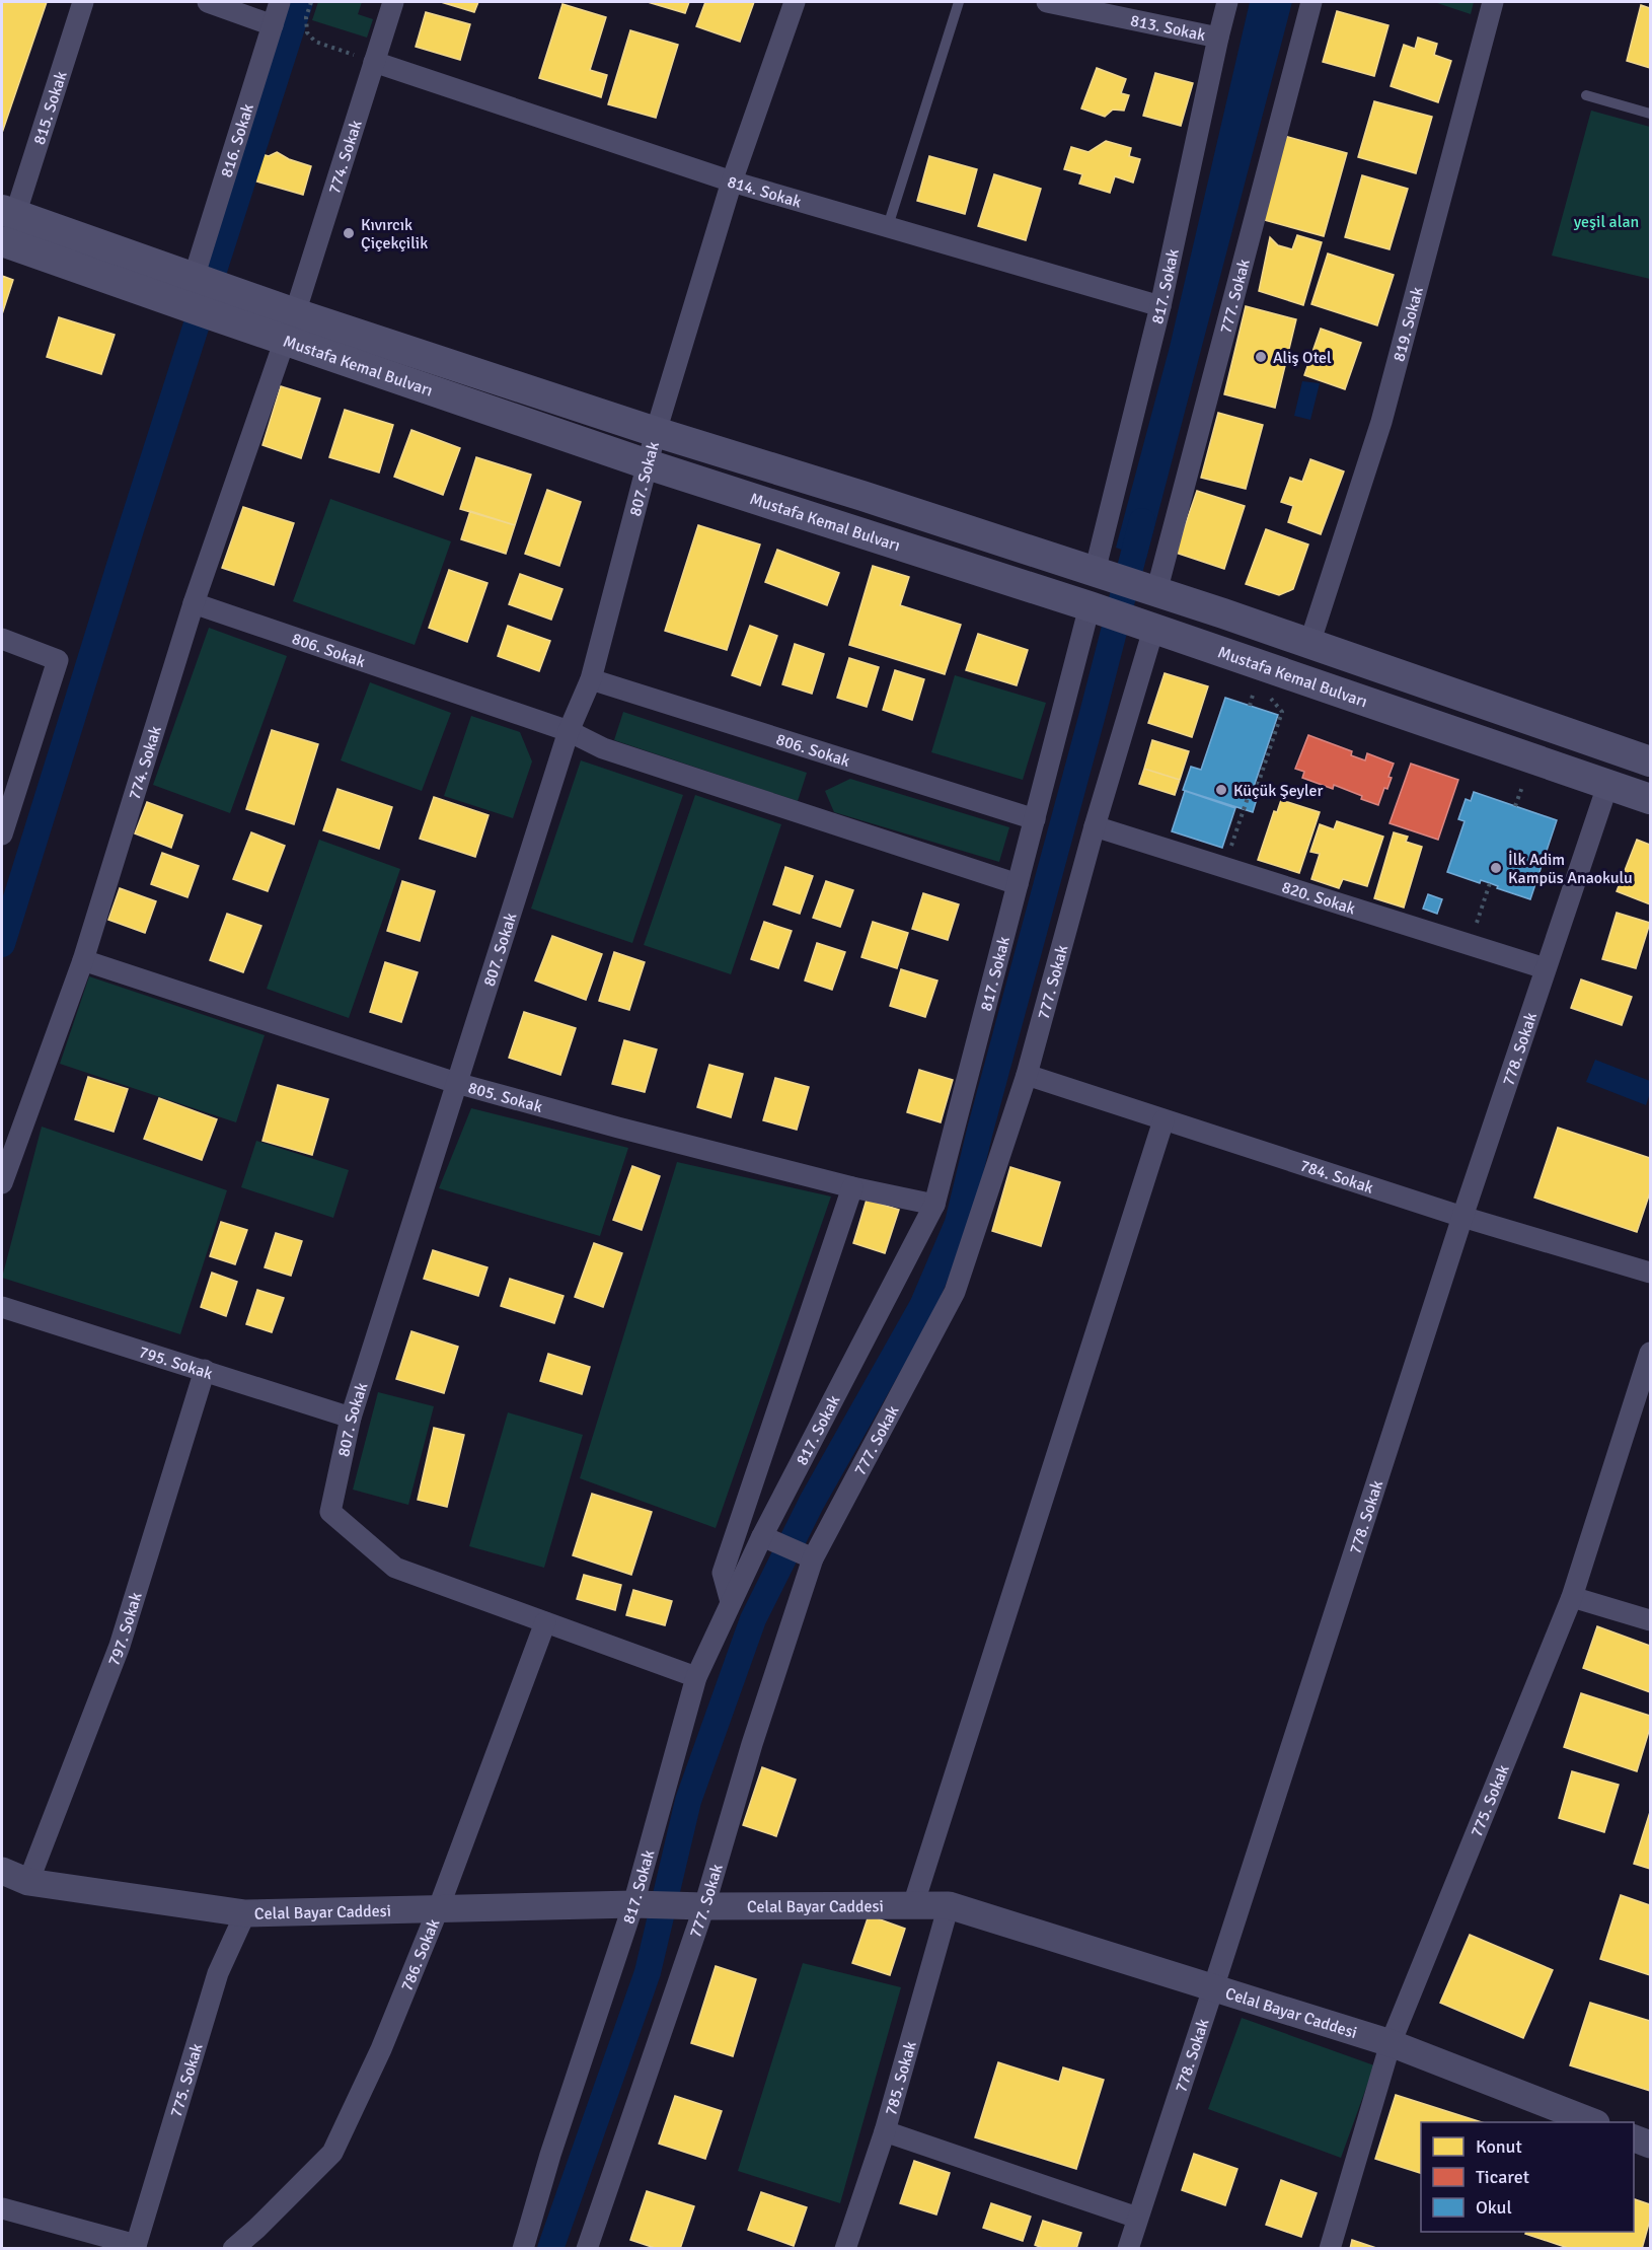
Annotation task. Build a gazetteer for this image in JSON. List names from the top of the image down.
{
  "streets": {
    "main road": ["Mustafa Kemal Bulvarı"],
    "street": [
      "813. Sokak",
      "815. Sokak",
      "816. Sokak",
      "774. Sokak",
      "814. Sokak",
      "817. Sokak",
      "777. Sokak",
      "819. Sokak",
      "807. Sokak",
      "806. Sokak",
      "820. Sokak",
      "778. Sokak",
      "805. Sokak",
      "784. Sokak",
      "795. Sokak",
      "797. Sokak",
      "775. Sokak",
      "Celal Bayar Caddesi",
      "786. Sokak",
      "785. Sokak"
    ]
  },
  "crossings": [
    ["813. Sokak", "817. Sokak"],
    ["815. Sokak", "Mustafa Kemal Bulvarı"],
    ["816. Sokak", "Mustafa Kemal Bulvarı"],
    ["774. Sokak", "814. Sokak"],
    ["774. Sokak", "Mustafa Kemal Bulvarı"],
    ["774. Sokak", "806. Sokak"],
    ["774. Sokak", "805. Sokak"],
    ["814. Sokak", "817. Sokak"],
    ["814. Sokak", "807. Sokak"],
    ["817. Sokak", "Mustafa Kemal Bulvarı"],
    ["817. Sokak", "807. Sokak"],
    ["817. Sokak", "806. Sokak"],
    ["817. Sokak", "805. Sokak"],
    ["817. Sokak", "Celal Bayar Caddesi"],
    ["777. Sokak", "Mustafa Kemal Bulvarı"],
    ["777. Sokak", "820. Sokak"],
    ["777. Sokak", "784. Sokak"],
    ["777. Sokak", "Celal Bayar Caddesi"],
    ["819. Sokak", "Mustafa Kemal Bulvarı"],
    ["Mustafa Kemal Bulvarı", "807. Sokak"],
    ["Mustafa Kemal Bulvarı", "778. Sokak"],
    ["807. Sokak", "806. Sokak"],
    ["807. Sokak", "805. Sokak"],
    ["807. Sokak", "795. Sokak"],
    ["807. Sokak", "786. Sokak"],
    ["820. Sokak", "778. Sokak"],
    ["778. Sokak", "784. Sokak"],
    ["778. Sokak", "Celal Bayar Caddesi"],
    ["795. Sokak", "797. Sokak"],
    ["797. Sokak", "Celal Bayar Caddesi"],
    ["775. Sokak", "Celal Bayar Caddesi"],
    ["Celal Bayar Caddesi", "786. Sokak"],
    ["Celal Bayar Caddesi", "785. Sokak"]
  ],
  "parks": ["yeşil alan"],
  "places": [
    "Kıvırcık Çiçekçilik",
    "Aliş Otel",
    "Küçük Şeyler",
    "İlk Adim Kampüs Anaokulu"
  ],
  "legend": ["Konut", "Ticaret", "Okul"]
}
